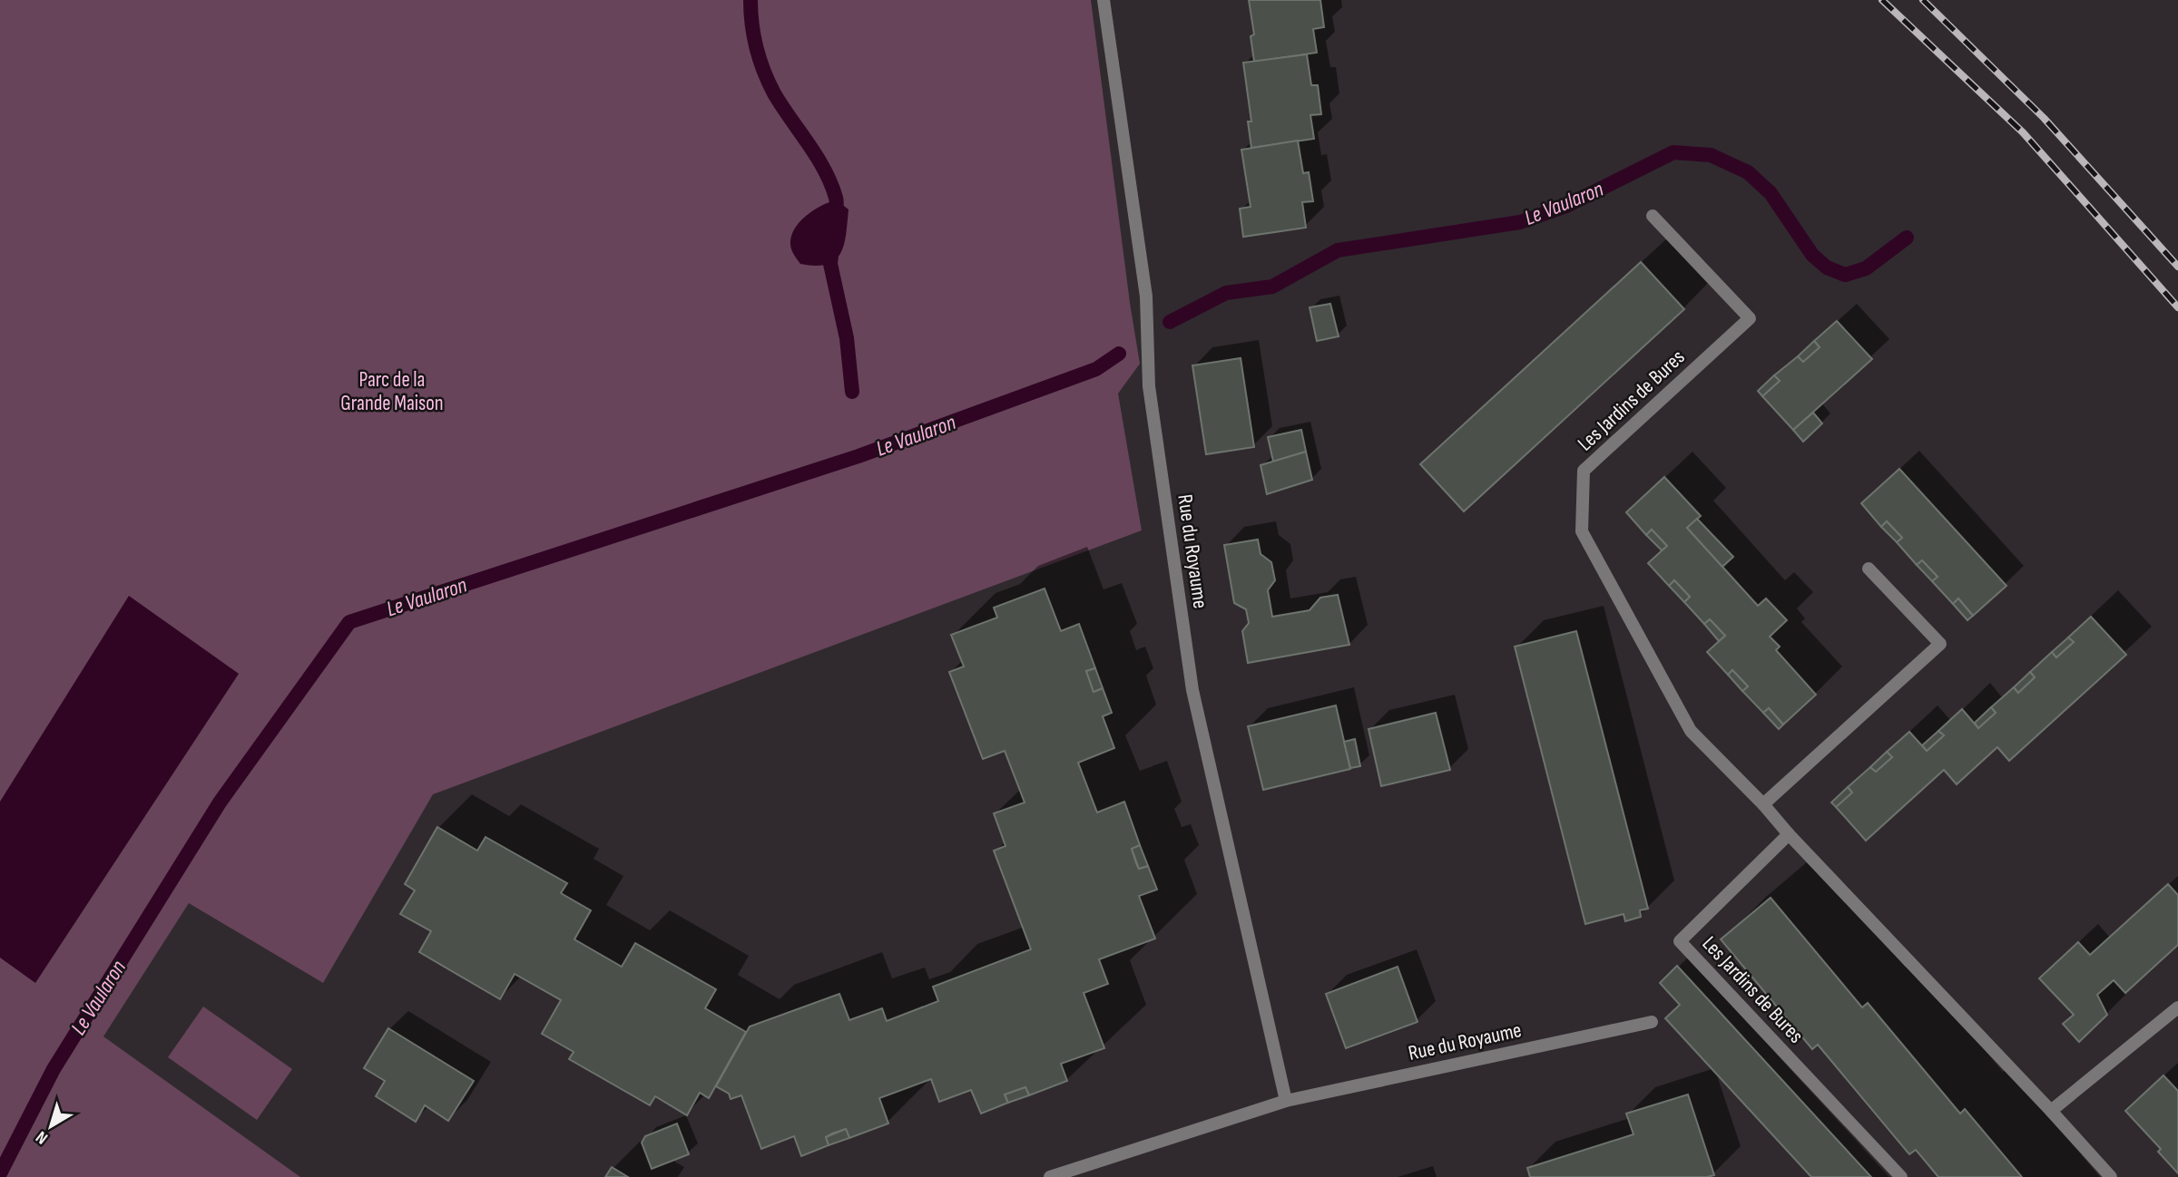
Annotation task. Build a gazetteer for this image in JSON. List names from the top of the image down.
{
  "streets": {
    "street": ["Les Jardins de Bures", "Rue du Royaume"]
  },
  "water": ["Le Vaularon"],
  "parks": ["Parc de la Grande Maison"],
  "north": "bottom left"
}
